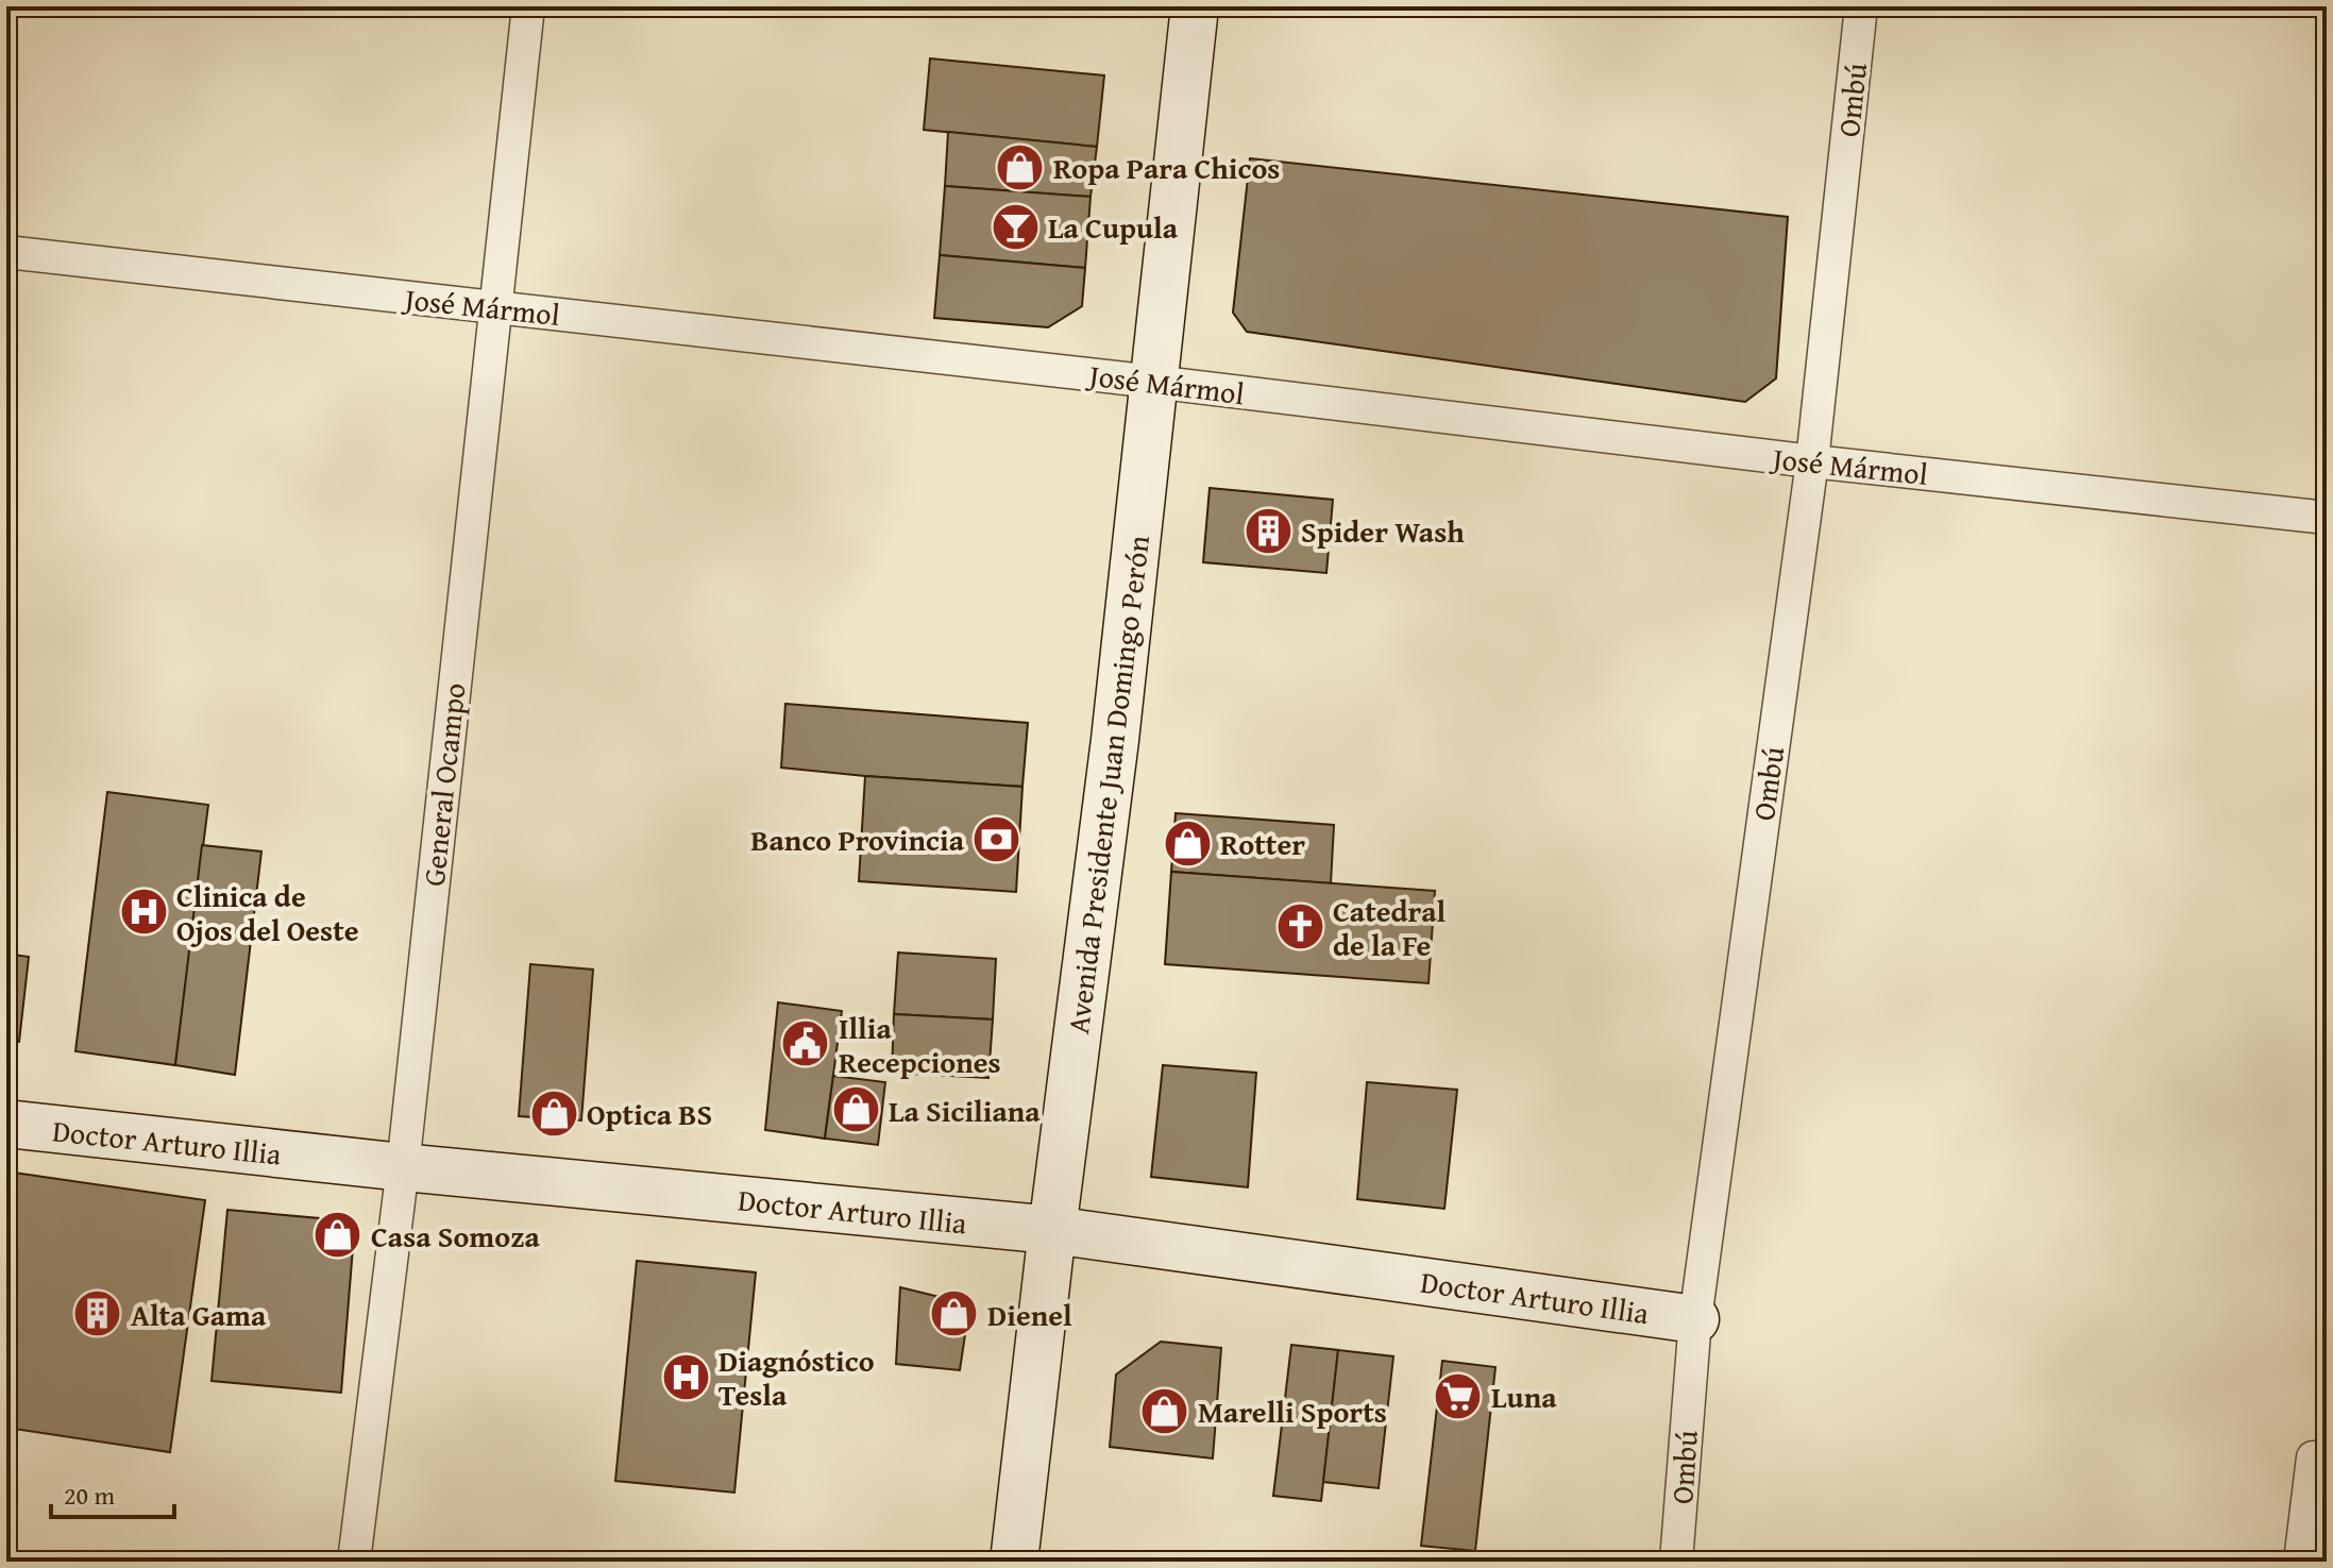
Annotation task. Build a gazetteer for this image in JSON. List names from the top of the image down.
{
  "streets": {
    "main road": ["Avenida Presidente Juan Domingo Perón", "Doctor Arturo Illia"],
    "street": ["Ombú", "José Mármol", "General Ocampo"]
  },
  "crossings": [
    ["Ombú", "José Mármol"],
    ["Ombú", "Doctor Arturo Illia"],
    ["José Mármol", "General Ocampo"],
    ["José Mármol", "Avenida Presidente Juan Domingo Perón"],
    ["General Ocampo", "Doctor Arturo Illia"],
    ["Avenida Presidente Juan Domingo Perón", "Doctor Arturo Illia"]
  ],
  "places": {
    "shop": [
      "Ropa Para Chicos",
      "Rotter",
      "La Siciliana",
      "Optica BS",
      "Casa Somoza",
      "Dienel",
      "Marelli Sports"
    ],
    "bar": ["La Cupula"],
    "building": ["Spider Wash", "Alta Gama"],
    "bank": ["Banco Provincia"],
    "hospital": ["Clinica de Ojos del Oeste", "Diagnóstico Tesla"],
    "church": ["Catedral de la Fe"],
    "public building": ["Illia Recepciones"],
    "supermarket": ["Luna"]
  },
  "scale_bar": "20 m"
}
